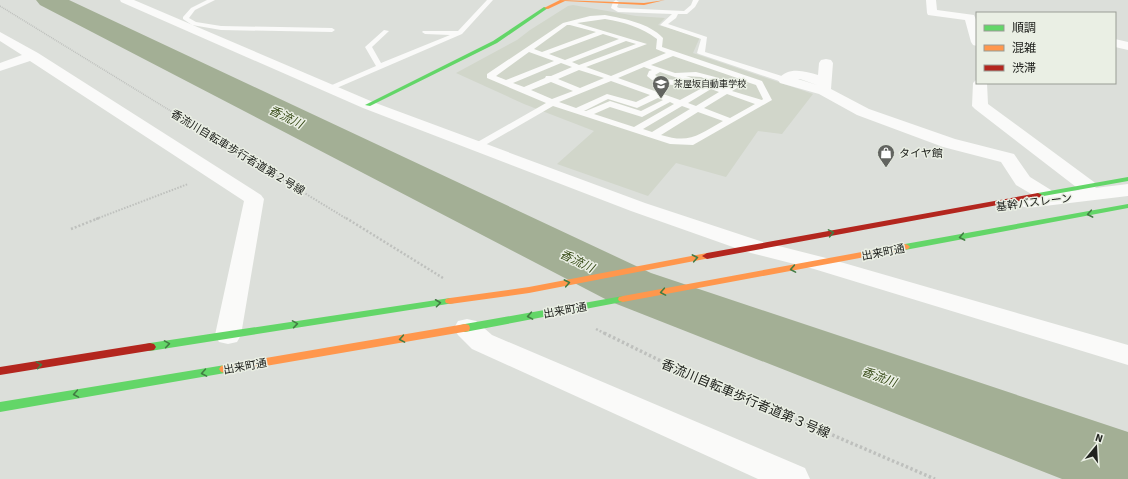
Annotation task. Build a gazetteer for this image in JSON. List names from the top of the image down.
{
  "streets": {
    "main road": ["出来町通"],
    "street": ["基幹バスレーン"],
    "path": ["香流川自転車歩行者道第２号線", "香流川自転車歩行者道第３号線"]
  },
  "crossings": [
    ["出来町通", "香流川自転車歩行者道第３号線"]
  ],
  "water": ["香流川"],
  "places": {
    "school or university": ["茶屋坂自動車学校"],
    "shop": ["タイヤ館"]
  },
  "legend": ["順調", "混雑", "渋滞"],
  "north": "top"
}
